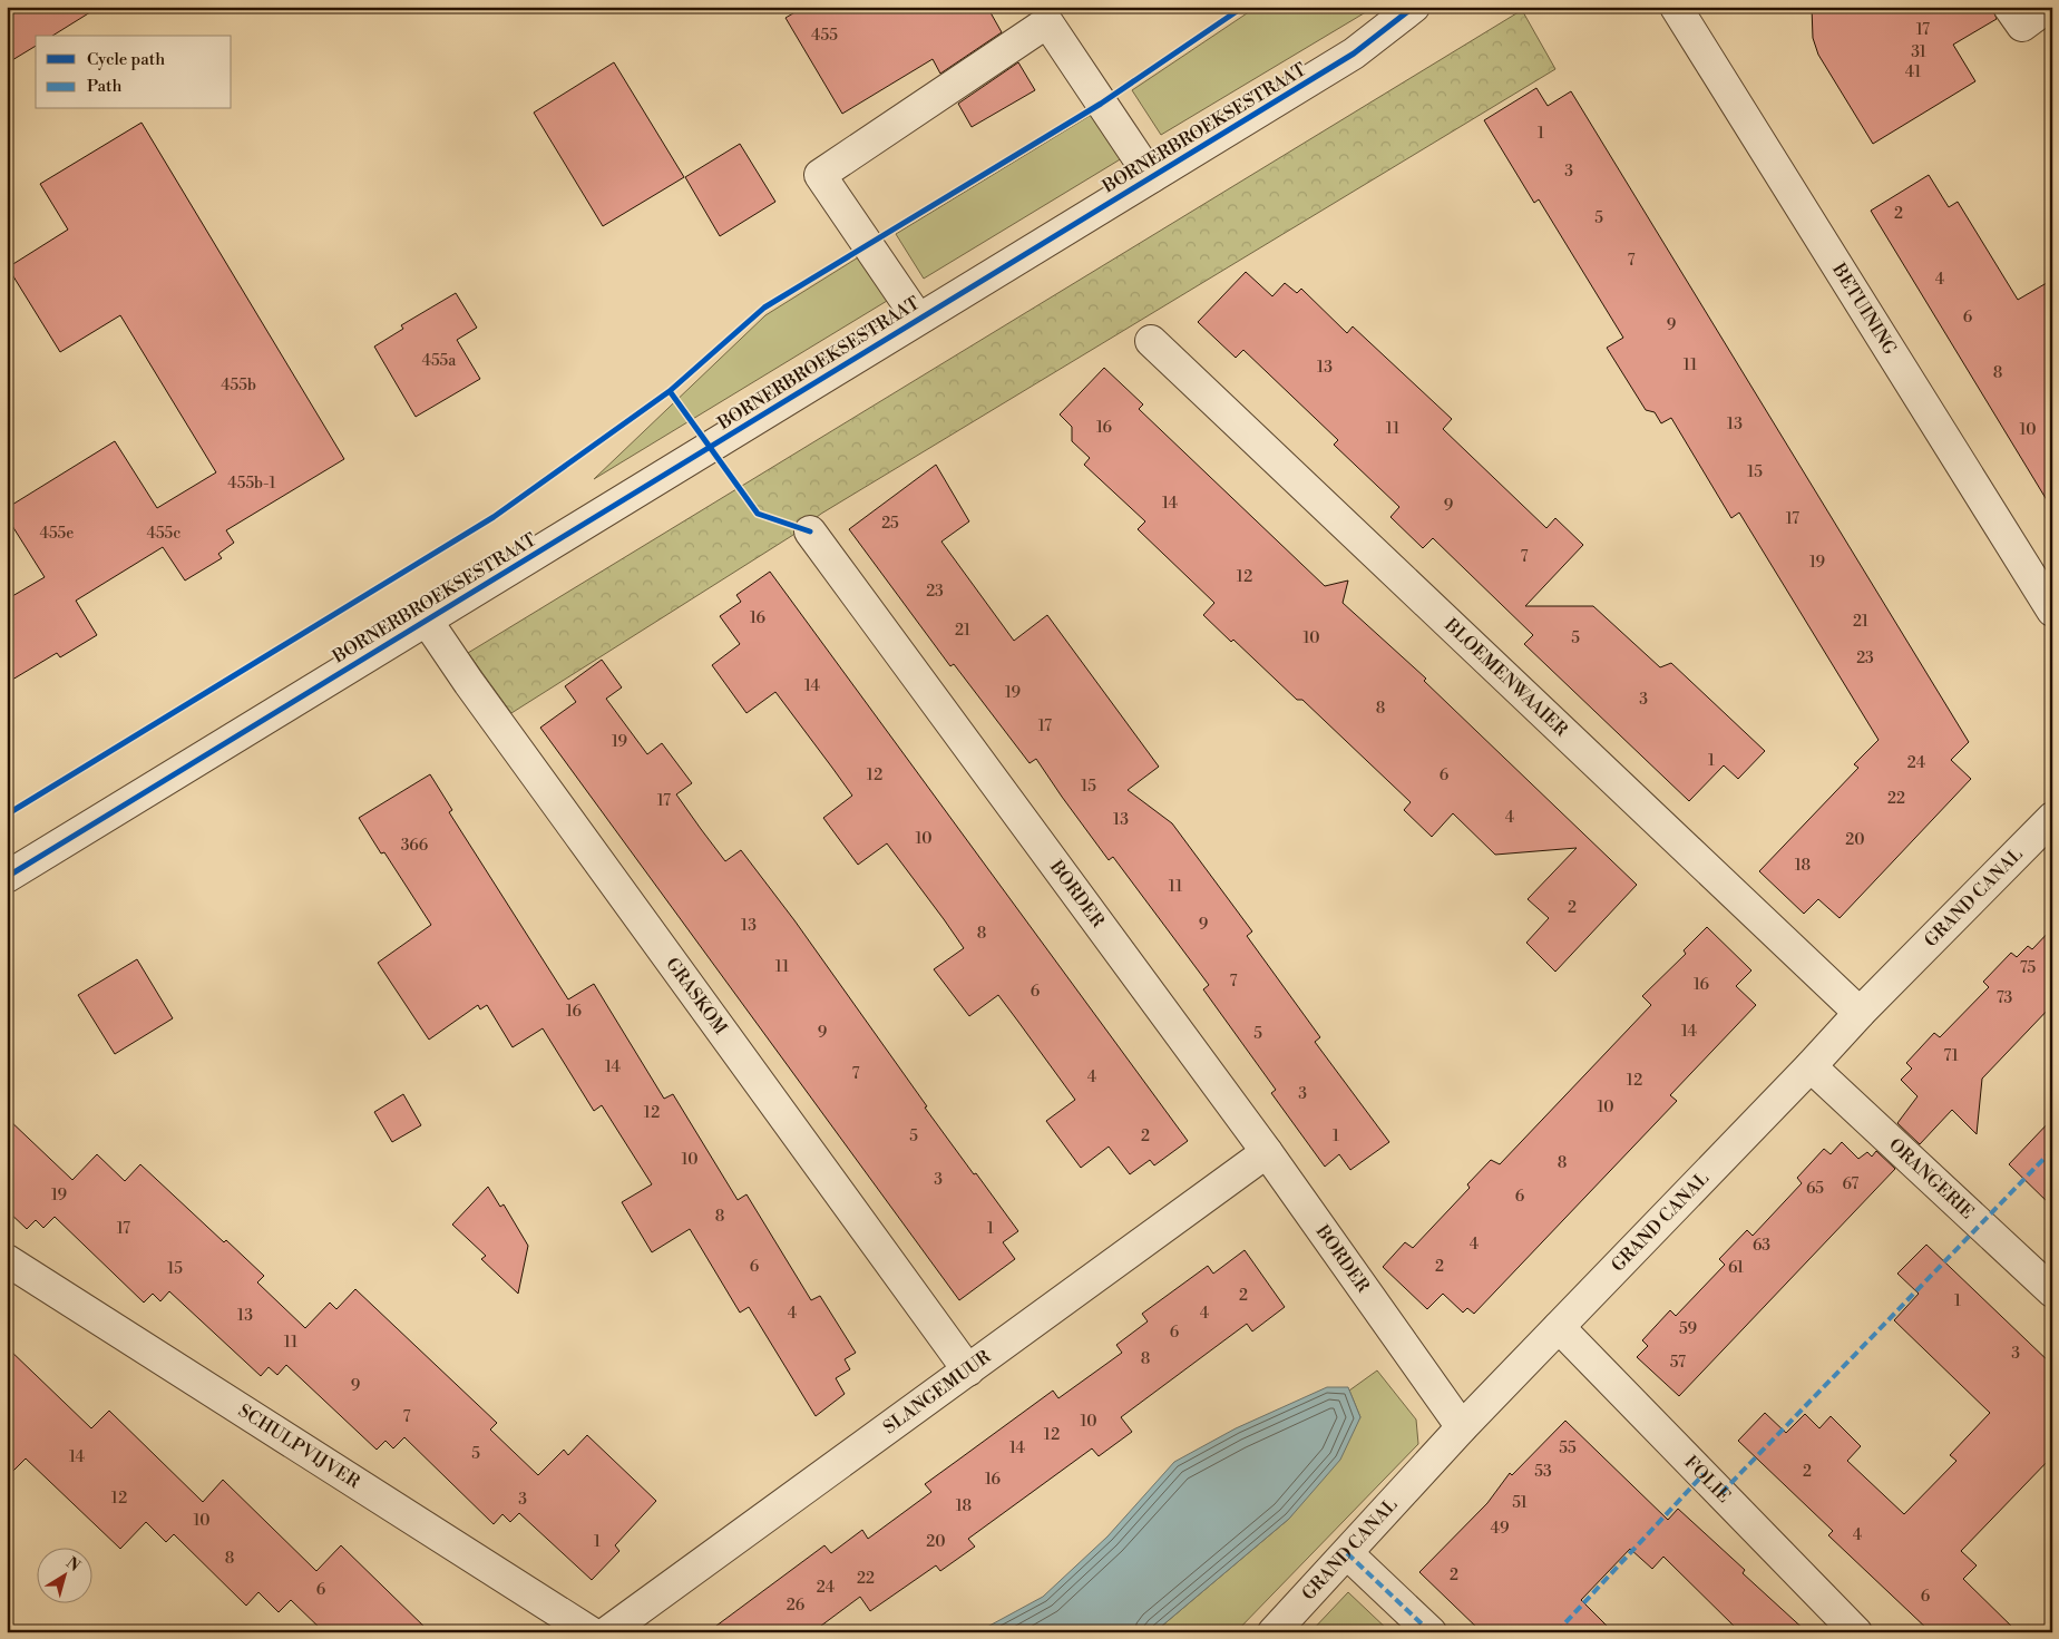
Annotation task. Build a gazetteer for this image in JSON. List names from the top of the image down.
{
  "streets": {
    "street": [
      "BORNERBROEKSESTRAAT",
      "BETUINING",
      "BLOEMENWAAIER",
      "BORDER",
      "GRAND CANAL",
      "GRASKOM",
      "ORANGERIE",
      "SLANGEMUUR",
      "SCHULPVIJVER",
      "FOLIE"
    ]
  },
  "crossings": [
    ["BORNERBROEKSESTRAAT", "GRASKOM"],
    ["BLOEMENWAAIER", "GRAND CANAL"],
    ["BORDER", "GRAND CANAL"],
    ["BORDER", "SLANGEMUUR"],
    ["GRAND CANAL", "ORANGERIE"],
    ["GRAND CANAL", "FOLIE"],
    ["GRASKOM", "SLANGEMUUR"]
  ],
  "house_numbers": [
    "17",
    "455",
    "31",
    "41",
    "1",
    "3",
    "2",
    "5",
    "7",
    "4",
    "6",
    "9",
    "455a",
    "11",
    "13",
    "8",
    "455b",
    "13",
    "16",
    "11",
    "10",
    "15",
    "455b-1",
    "14",
    "9",
    "17",
    "25",
    "455e",
    "455c",
    "7",
    "19",
    "12",
    "23",
    "16",
    "21",
    "21",
    "10",
    "5",
    "23",
    "14",
    "19",
    "3",
    "8",
    "17",
    "19",
    "1",
    "24",
    "12",
    "6",
    "15",
    "22",
    "17",
    "4",
    "13",
    "10",
    "20",
    "366",
    "18",
    "11",
    "2",
    "9",
    "13",
    "8",
    "11",
    "75",
    "7",
    "16",
    "6",
    "73",
    "16",
    "14",
    "9",
    "5",
    "71",
    "14",
    "7",
    "4",
    "12",
    "3",
    "10",
    "12",
    "5",
    "2",
    "1",
    "10",
    "8",
    "3",
    "67",
    "65",
    "19",
    "6",
    "8",
    "17",
    "1",
    "4",
    "63",
    "6",
    "2",
    "61",
    "15",
    "2",
    "1",
    "4",
    "4",
    "13",
    "59",
    "6",
    "11",
    "3",
    "8",
    "57",
    "9",
    "7",
    "10",
    "12",
    "14",
    "55",
    "5",
    "14",
    "53",
    "2",
    "16",
    "12",
    "3",
    "51",
    "18",
    "10",
    "49",
    "4",
    "1",
    "20",
    "8",
    "2",
    "22",
    "24",
    "6",
    "6",
    "26"
  ],
  "legend": ["Cycle path", "Path"],
  "north": "top right"
}
